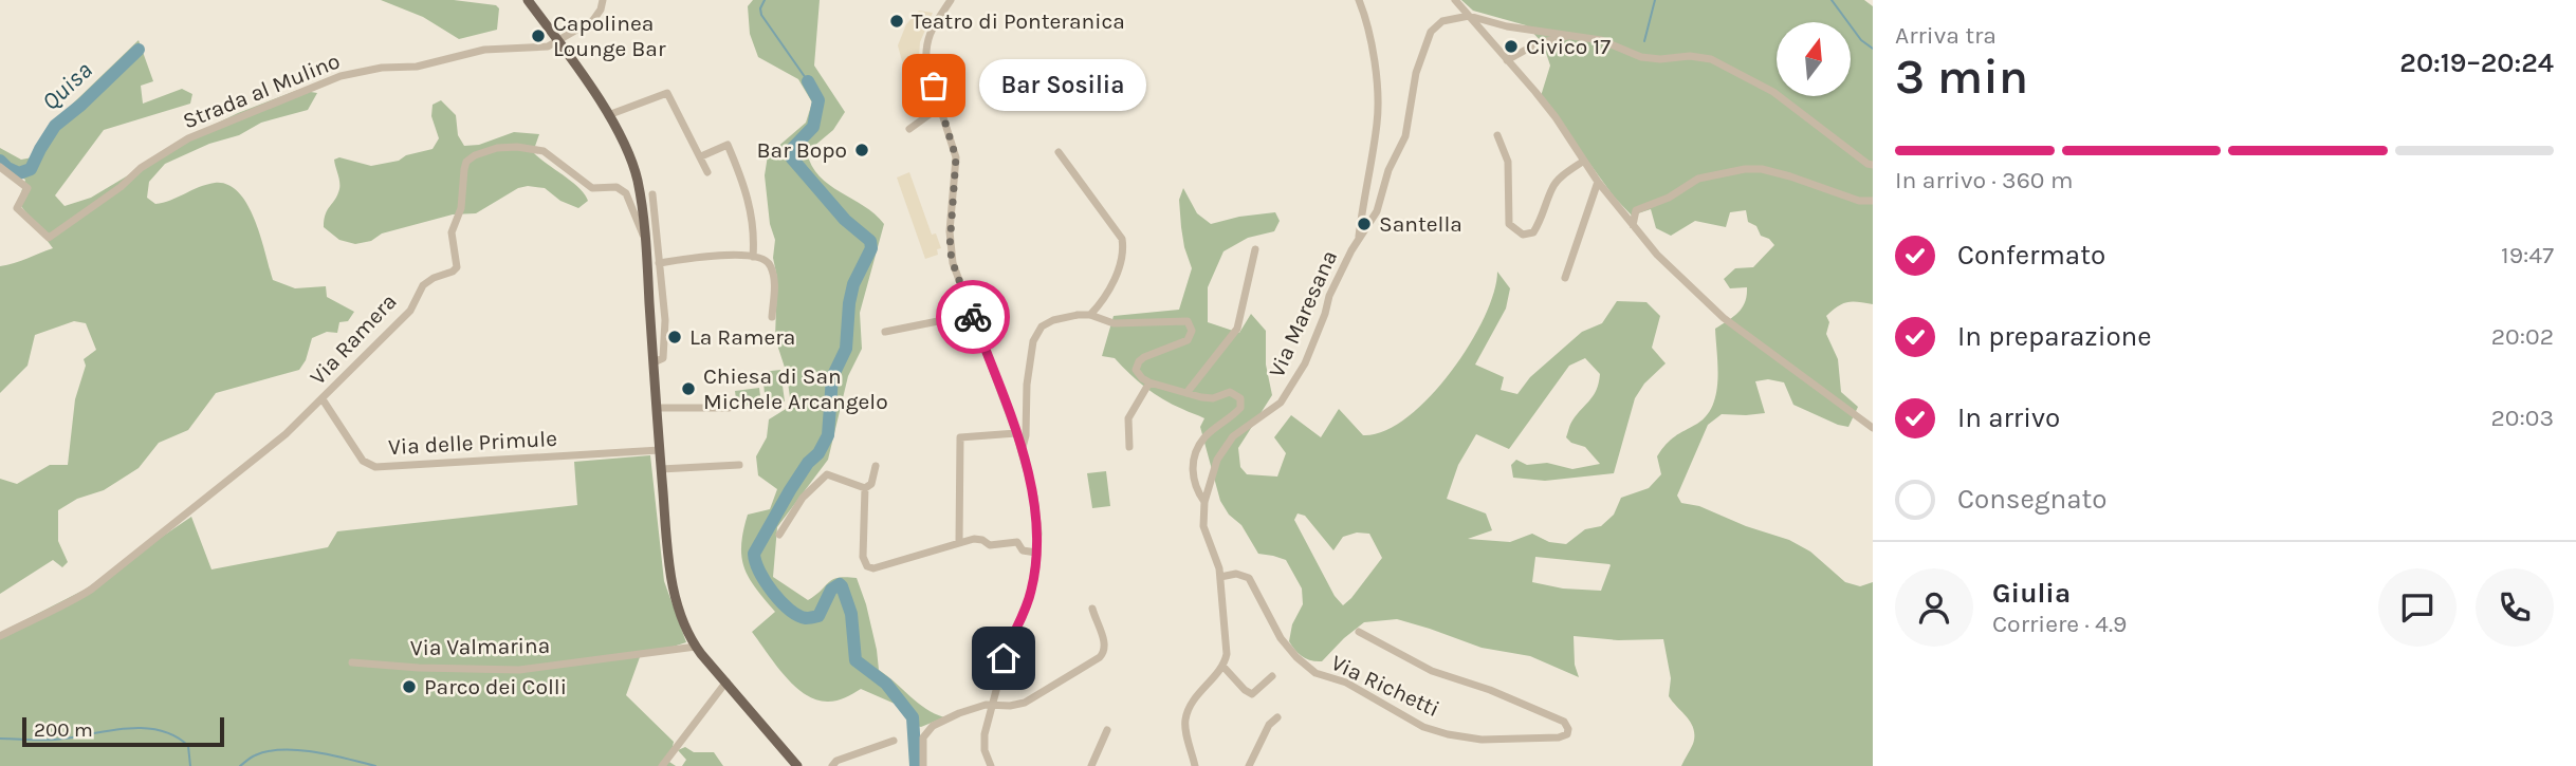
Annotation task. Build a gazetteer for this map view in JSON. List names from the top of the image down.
{
  "streets": {
    "main road": ["Via Ramera"],
    "street": [
      "Strada al Mulino",
      "Via Maresana",
      "Via delle Primule",
      "Via Valmarina",
      "Via Richetti"
    ]
  },
  "crossings": [
    ["Strada al Mulino", "Via Ramera"],
    ["Via Maresana", "Via Richetti"],
    ["Via Ramera", "Via delle Primule"],
    ["Via Ramera", "Via Valmarina"]
  ],
  "water": ["Quisa"],
  "places": [
    "Teatro di Ponteranica",
    "Capolinea Lounge Bar",
    "Civico 17",
    "Bar Sosilia",
    "Bar Bopo",
    "Santella",
    "La Ramera",
    "Chiesa di San Michele Arcangelo",
    "Parco dei Colli"
  ],
  "scale_bar": "200 m",
  "north": "top",
  "page": {
    "heading": ["3 min", "Arriva tra", "20:19–20:24"],
    "panel": ["Giulia", "Corriere · 4.9"],
    "bubble": "Bar Sosilia",
    "bar": "In arrivo · 360 m",
    "list": [
      ["Confermato", "19:47"],
      ["In preparazione", "20:02"],
      ["In arrivo", "20:03"],
      "Consegnato"
    ],
    "scale": "200 m"
  }
}
